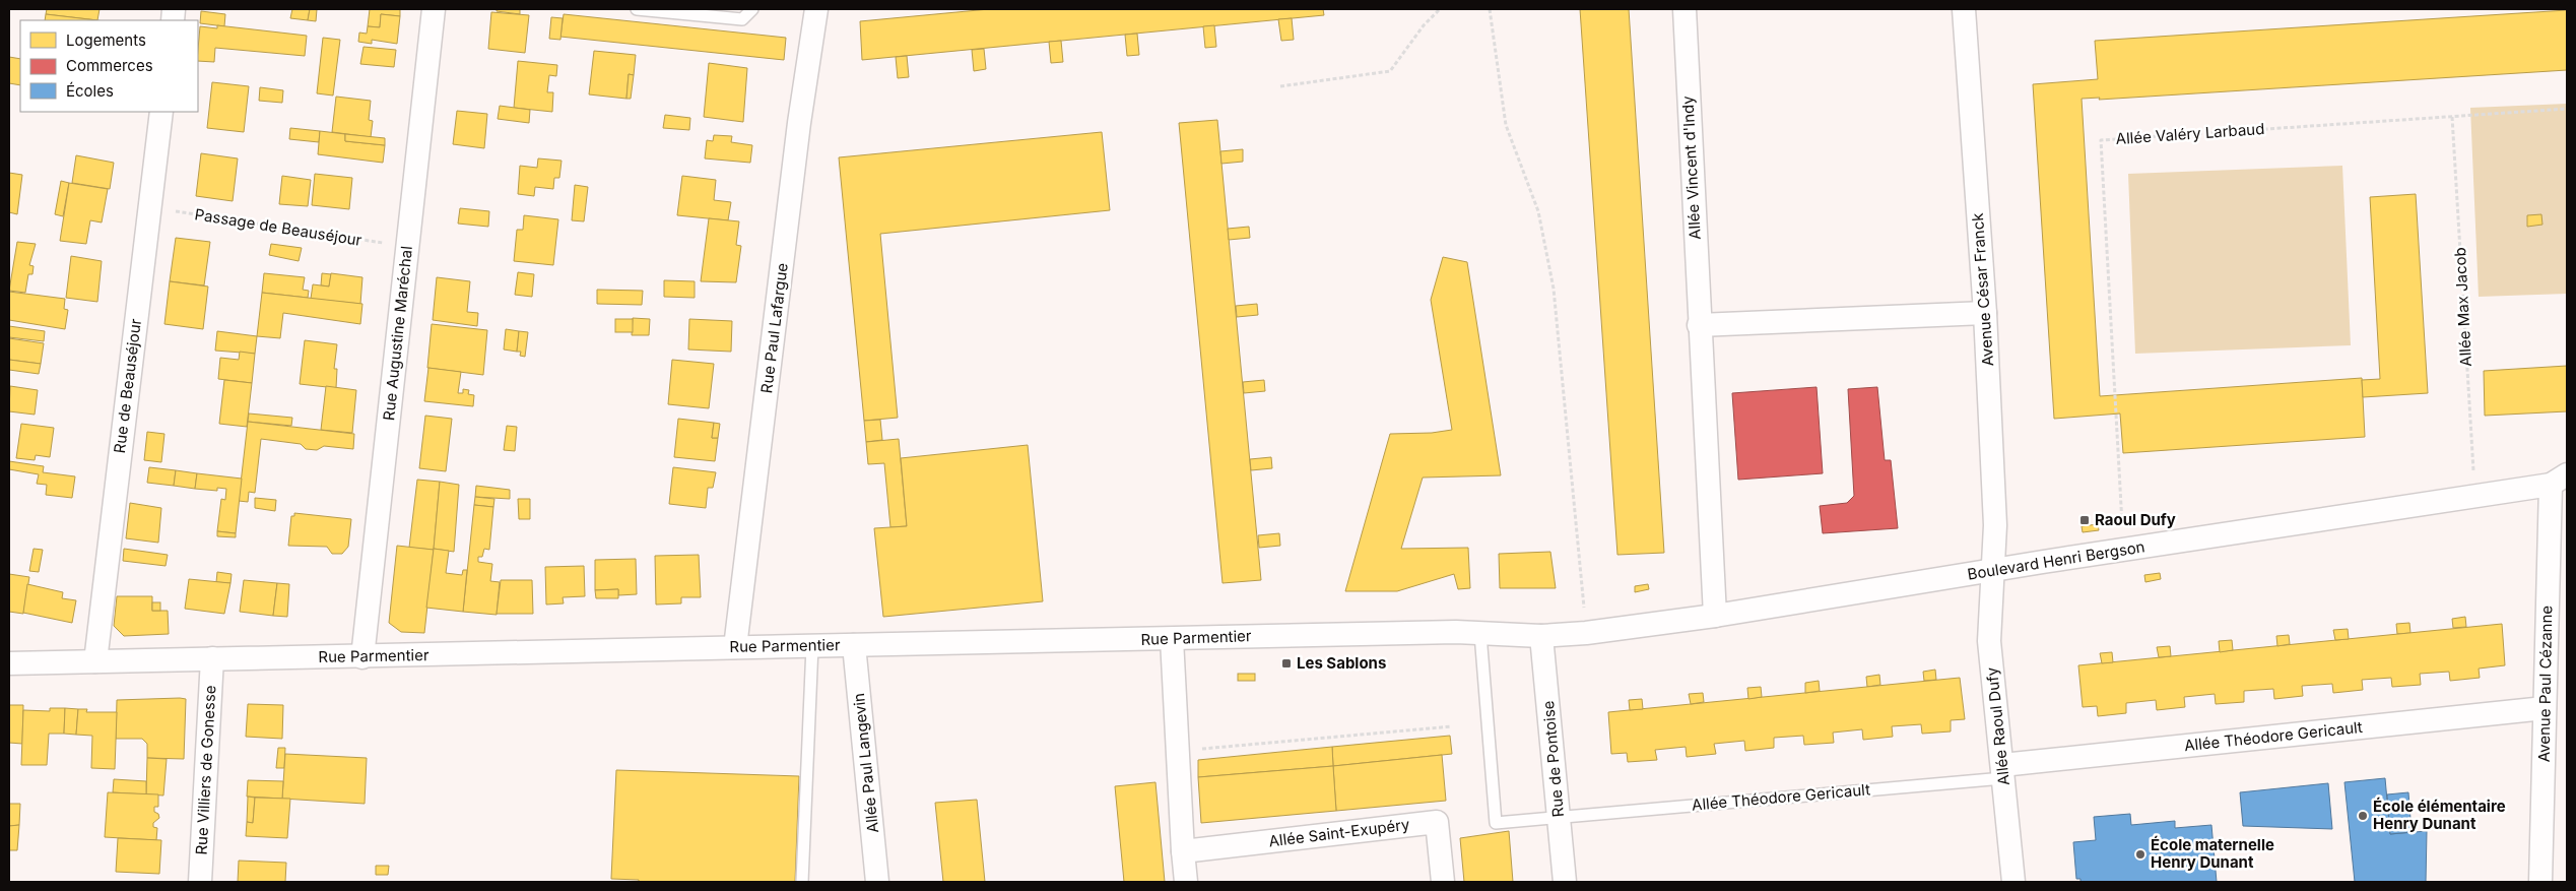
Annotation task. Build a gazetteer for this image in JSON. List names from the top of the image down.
{
  "streets": {
    "street": [
      "Allée Vincent d'Indy",
      "Avenue César Franck",
      "Rue Paul Lafargue",
      "Rue Augustine Maréchal",
      "Rue de Beauséjour",
      "Boulevard Henri Bergson",
      "Rue Parmentier",
      "Avenue Paul Cézanne",
      "Allée Raoul Dufy",
      "Allée Théodore Gericault",
      "Rue de Pontoise",
      "Allée Paul Langevin",
      "Rue Villiers de Gonesse",
      "Allée Saint-Exupéry"
    ],
    "path": ["Allée Valéry Larbaud", "Passage de Beauséjour", "Allée Max Jacob"]
  },
  "crossings": [
    ["Allée Valéry Larbaud", "Allée Max Jacob"],
    ["Allée Valéry Larbaud", "Boulevard Henri Bergson"],
    ["Allée Vincent d'Indy", "Boulevard Henri Bergson"],
    ["Passage de Beauséjour", "Rue Augustine Maréchal"],
    ["Passage de Beauséjour", "Rue de Beauséjour"],
    ["Avenue César Franck", "Boulevard Henri Bergson"],
    ["Avenue César Franck", "Allée Raoul Dufy"],
    ["Allée Max Jacob", "Boulevard Henri Bergson"],
    ["Rue Paul Lafargue", "Rue Parmentier"],
    ["Rue Augustine Maréchal", "Rue Parmentier"],
    ["Rue de Beauséjour", "Rue Parmentier"],
    ["Boulevard Henri Bergson", "Rue Parmentier"],
    ["Boulevard Henri Bergson", "Avenue Paul Cézanne"],
    ["Boulevard Henri Bergson", "Allée Raoul Dufy"],
    ["Boulevard Henri Bergson", "Rue de Pontoise"],
    ["Rue Parmentier", "Allée Théodore Gericault"],
    ["Rue Parmentier", "Rue de Pontoise"],
    ["Rue Parmentier", "Allée Paul Langevin"],
    ["Rue Parmentier", "Rue Villiers de Gonesse"],
    ["Avenue Paul Cézanne", "Allée Théodore Gericault"],
    ["Allée Raoul Dufy", "Allée Théodore Gericault"],
    ["Allée Théodore Gericault", "Rue de Pontoise"]
  ],
  "places": {
    "transit": ["Raoul Dufy", "Les Sablons"],
    "other": ["École élémentaire Henry Dunant", "École maternelle Henry Dunant"]
  },
  "legend": ["Logements", "Commerces", "Écoles"]
}
